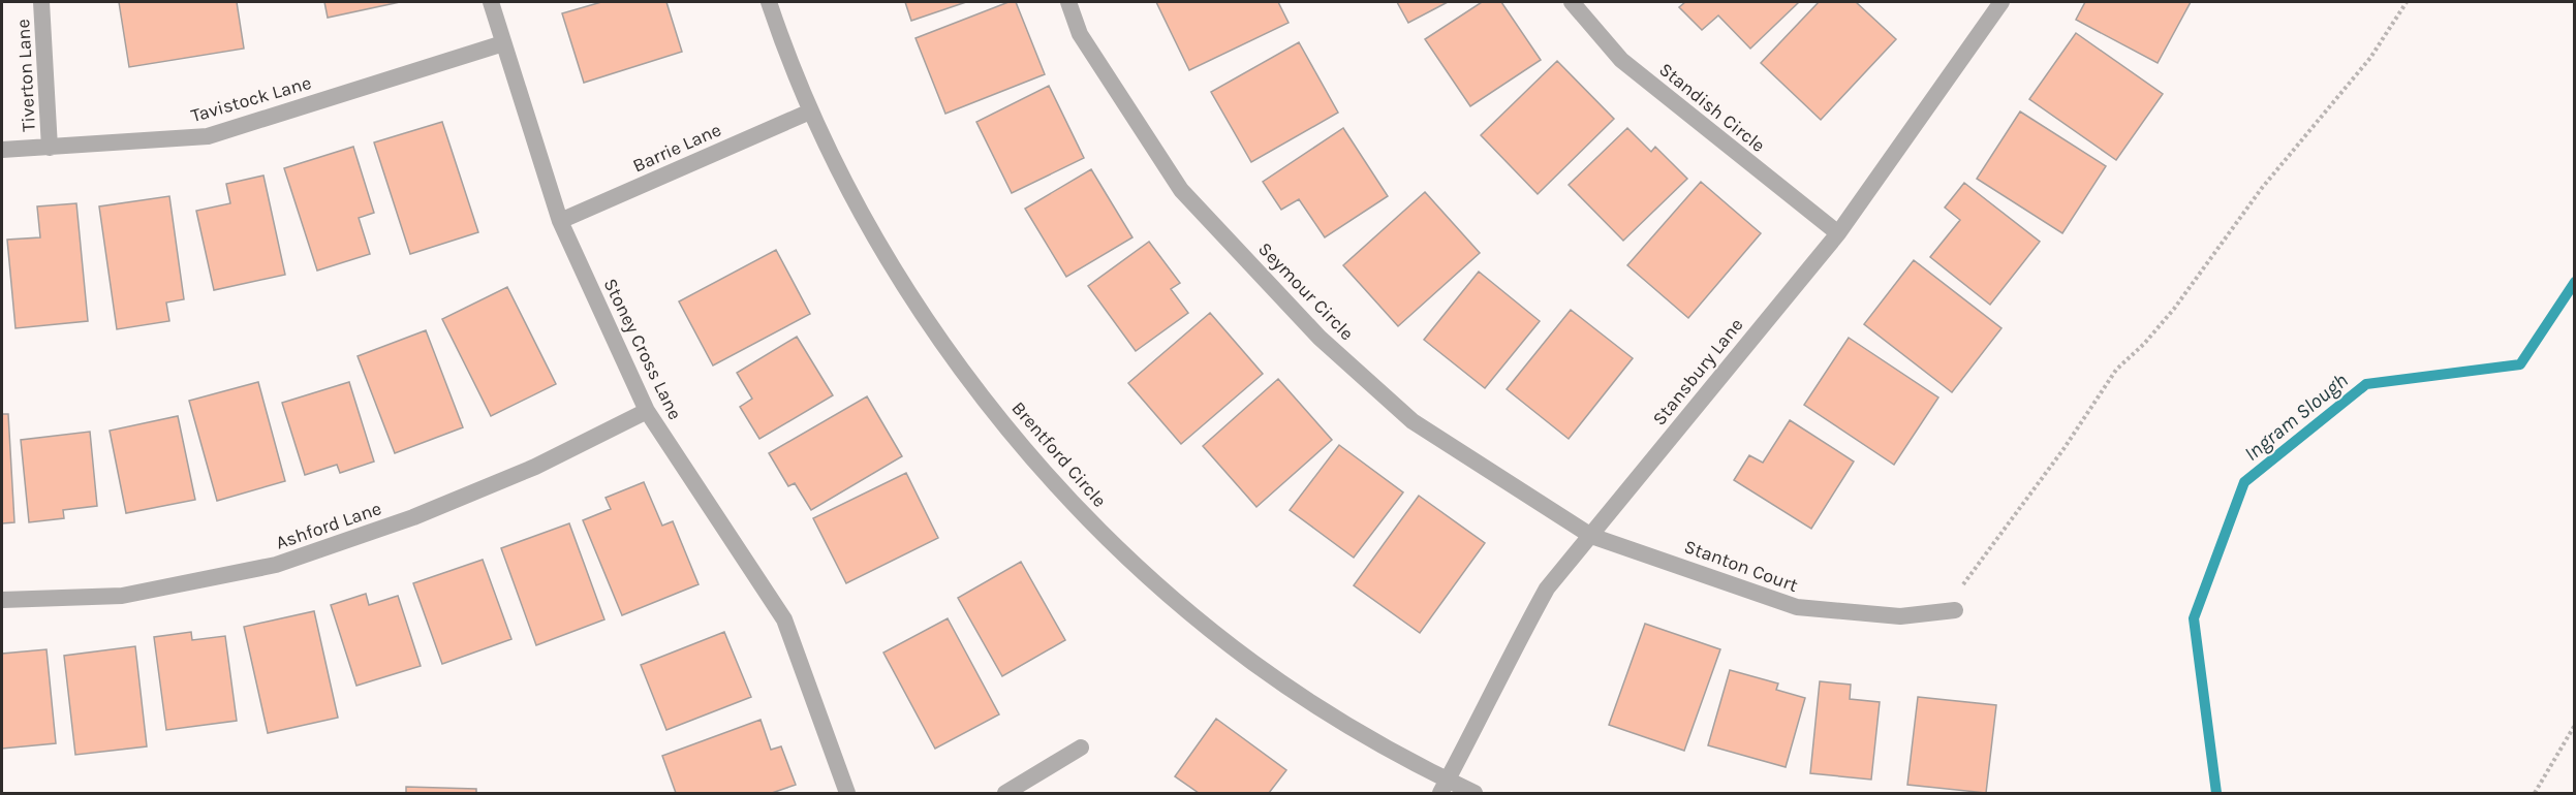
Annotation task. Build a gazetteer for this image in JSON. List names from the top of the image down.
{
  "streets": {
    "street": [
      "Tiverton Lane",
      "Tavistock Lane",
      "Standish Circle",
      "Barrie Lane",
      "Seymour Circle",
      "Stoney Cross Lane",
      "Stansbury Lane",
      "Brentford Circle",
      "Ashford Lane",
      "Stanton Court"
    ]
  },
  "crossings": [
    ["Tiverton Lane", "Tavistock Lane"],
    ["Tavistock Lane", "Stoney Cross Lane"],
    ["Standish Circle", "Stansbury Lane"],
    ["Barrie Lane", "Stoney Cross Lane"],
    ["Barrie Lane", "Brentford Circle"],
    ["Seymour Circle", "Stansbury Lane"],
    ["Seymour Circle", "Stanton Court"],
    ["Stoney Cross Lane", "Ashford Lane"],
    ["Stansbury Lane", "Brentford Circle"],
    ["Stansbury Lane", "Stanton Court"]
  ],
  "water": ["Ingram Slough"]
}
